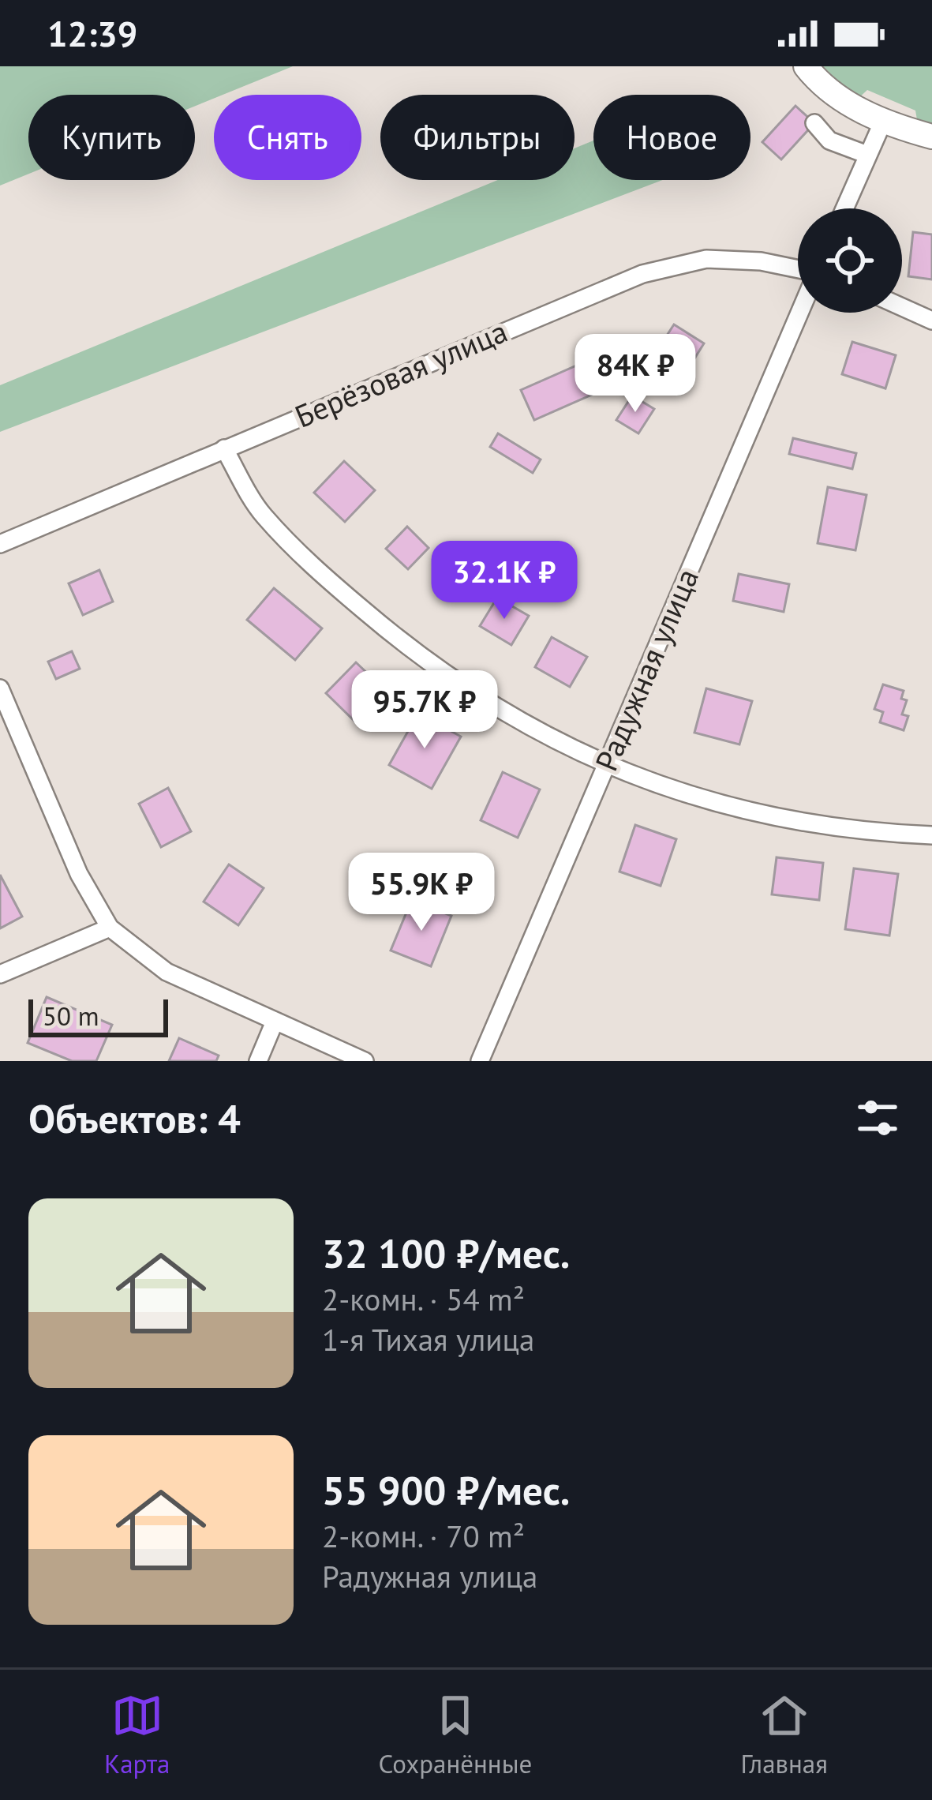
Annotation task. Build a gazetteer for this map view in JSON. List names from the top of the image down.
{
  "streets": {
    "street": ["Берёзовая улица", "Радужная улица"]
  },
  "scale_bar": "50 m",
  "page": {
    "status": "12:39",
    "chip": [
      "Купить",
      "Снять",
      "Фильтры",
      "Новое"
    ],
    "price": [
      "84K ₽",
      "32.1K ₽",
      "95.7K ₽",
      "55.9K ₽"
    ],
    "scale": "50 m",
    "heading": "Объектов: 4",
    "list": [
      {
        "name": "32 100 ₽/мес.",
        "note": "2-комн. · 54 m² · 1-я Тихая улица"
      },
      {
        "name": "55 900 ₽/мес.",
        "note": "2-комн. · 70 m² · Радужная улица"
      }
    ],
    "tabs": ["Карта", "Сохранённые", "Главная"]
  }
}
